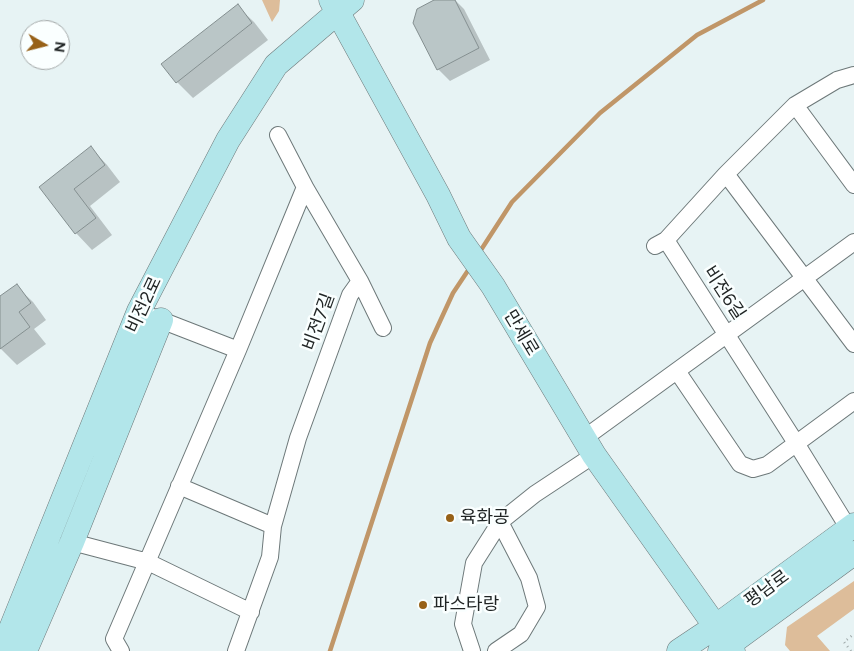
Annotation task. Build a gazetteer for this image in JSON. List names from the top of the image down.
{
  "streets": {
    "street": [
      "비전6길",
      "비전2로",
      "비전7길",
      "만세로",
      "평남로"
    ]
  },
  "crossings": [
    ["비전6길", "평남로"],
    ["비전2로", "만세로"],
    ["만세로", "평남로"]
  ],
  "places": ["육화공", "파스타랑"],
  "north": "right"
}
